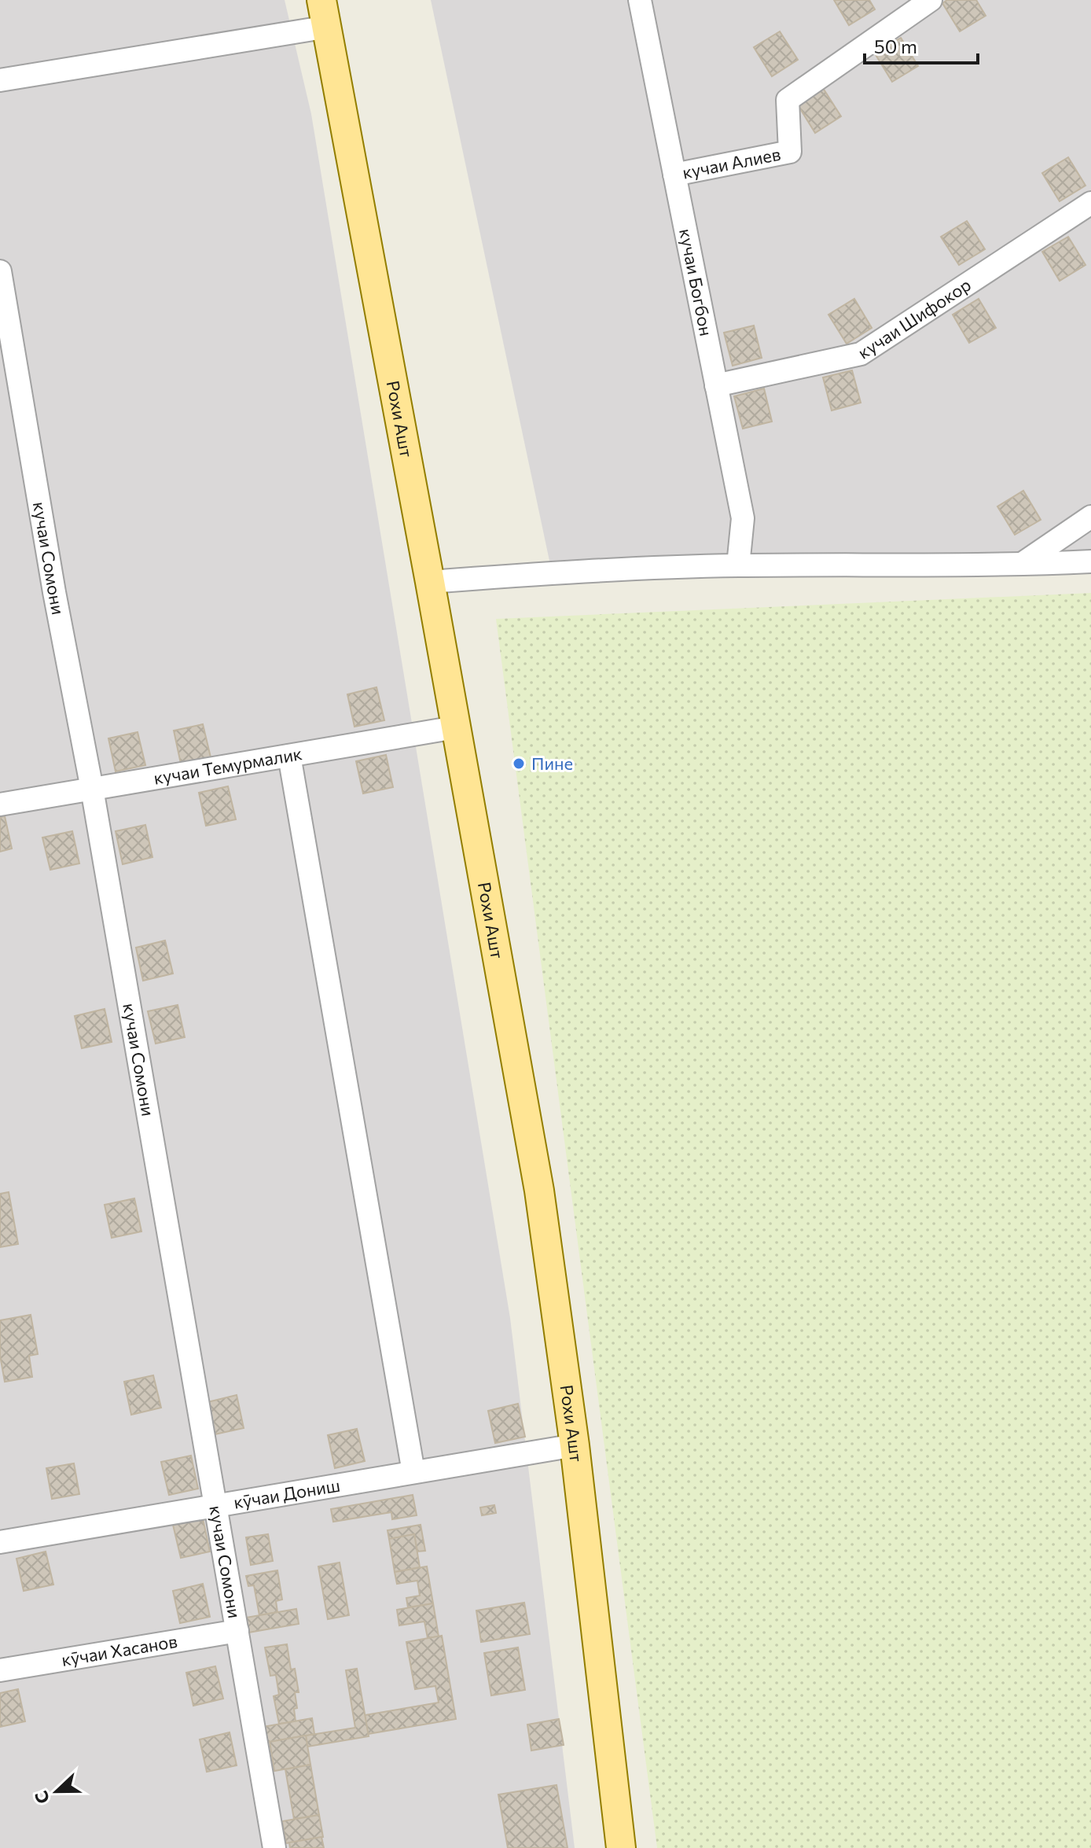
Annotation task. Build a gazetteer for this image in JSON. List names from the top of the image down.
{
  "streets": {
    "main road": ["Рохи Ашт"],
    "street": [
      "кучаи Алиев",
      "кучаи Богбон",
      "кучаи Шифокор",
      "кучаи Сомони",
      "кучаи Темурмалик",
      "кӯчаи Дониш",
      "кӯчаи Хасанов"
    ]
  },
  "crossings": [
    ["кучаи Алиев", "кучаи Богбон"],
    ["кучаи Богбон", "кучаи Шифокор"],
    ["Рохи Ашт", "кучаи Темурмалик"],
    ["Рохи Ашт", "кӯчаи Дониш"],
    ["кучаи Сомони", "кучаи Темурмалик"],
    ["кучаи Сомони", "кӯчаи Дониш"],
    ["кучаи Сомони", "кӯчаи Хасанов"]
  ],
  "places": ["Пине"],
  "scale_bar": "50 m",
  "north": "left"
}
